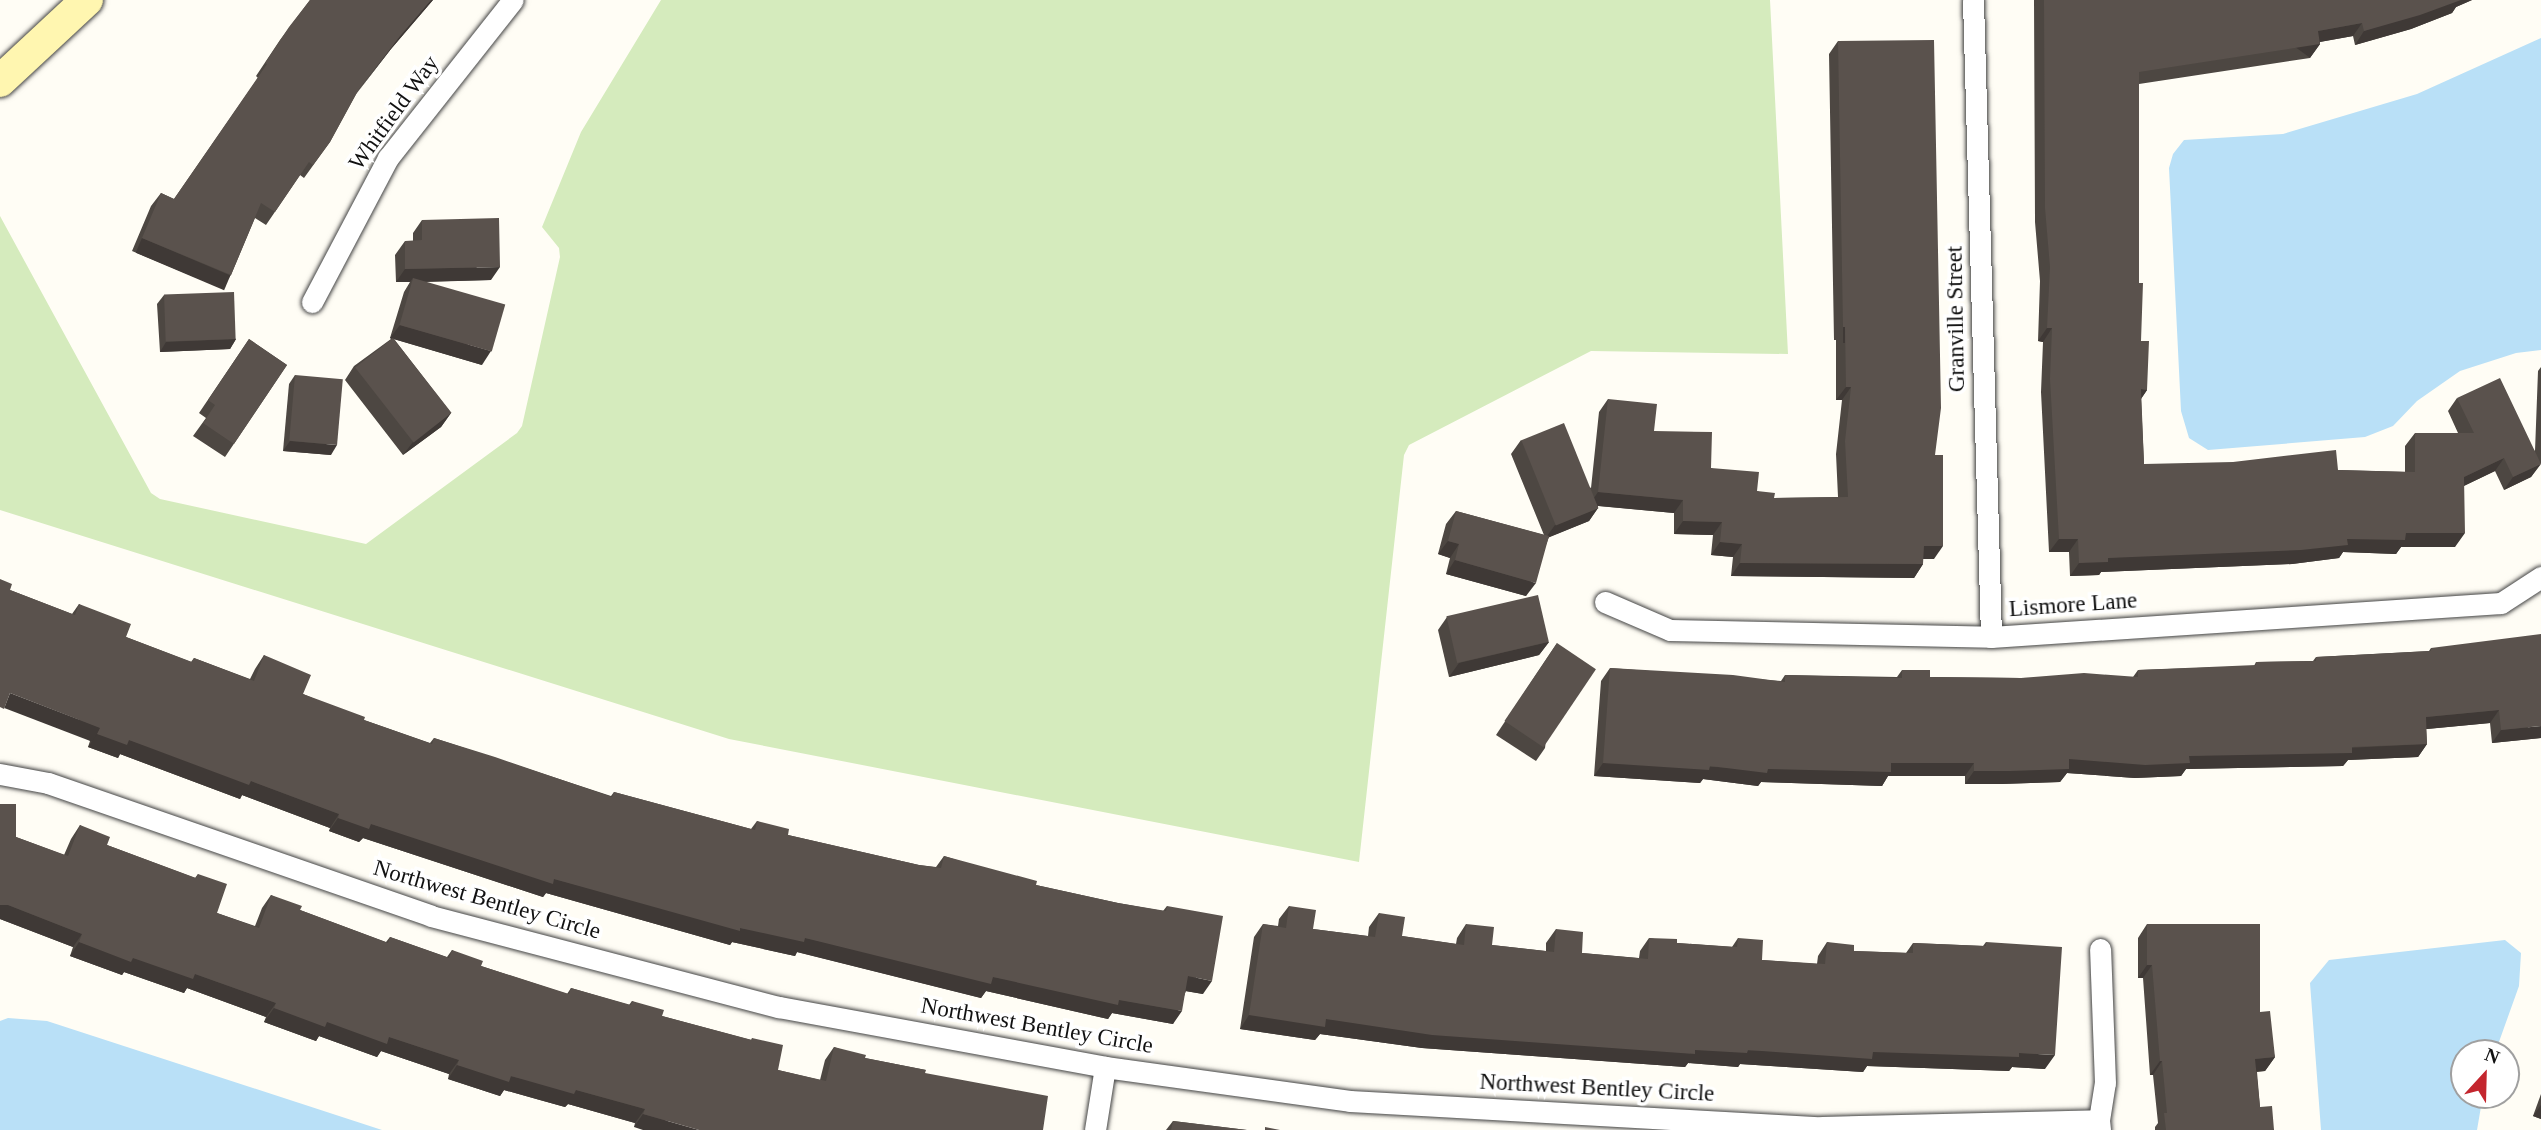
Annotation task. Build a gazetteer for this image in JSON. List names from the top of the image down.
{
  "streets": {
    "street": [
      "Whitfield Way",
      "Granville Street",
      "Lismore Lane",
      "Northwest Bentley Circle"
    ]
  },
  "crossings": [
    ["Granville Street", "Lismore Lane"]
  ],
  "north": "top"
}
